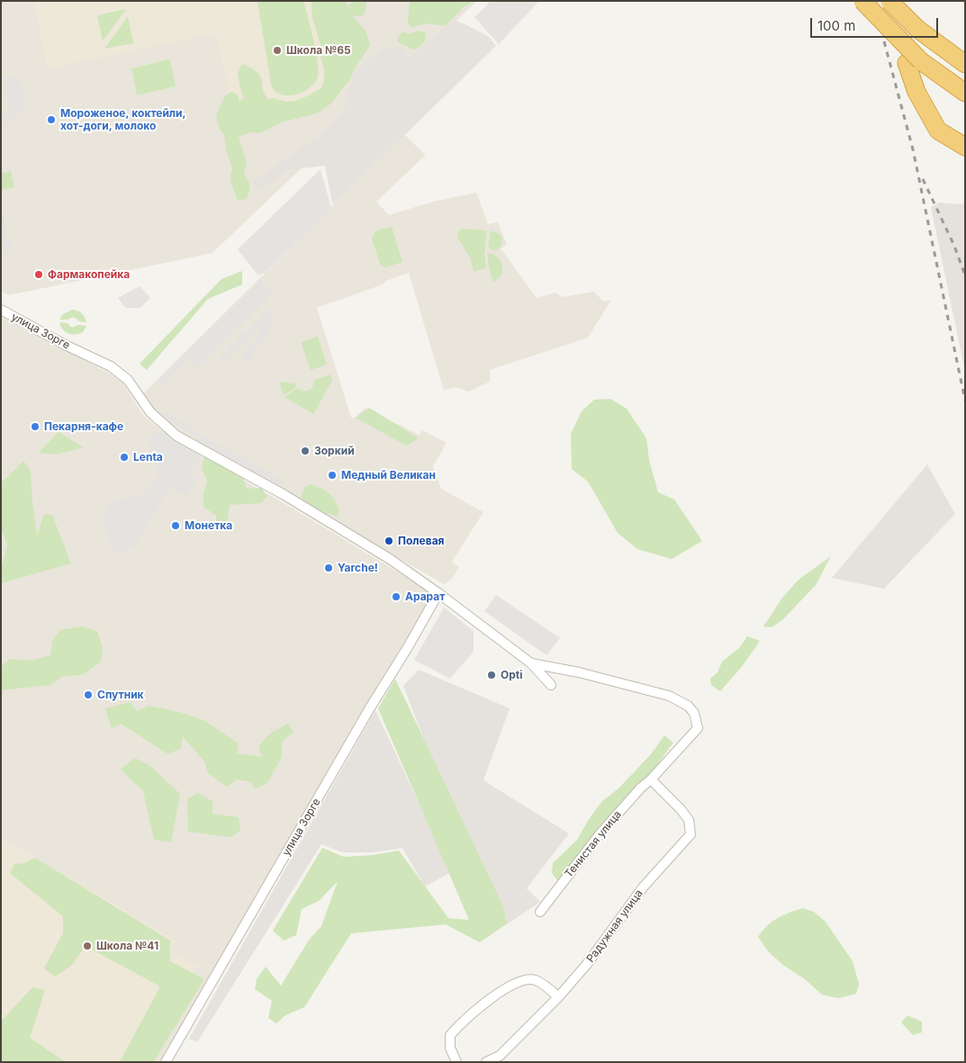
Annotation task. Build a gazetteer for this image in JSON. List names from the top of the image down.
{
  "streets": {
    "street": ["улица Зорге", "Тенистая улица", "Радужная улица"]
  },
  "crossings": [
    ["улица Зорге", "Тенистая улица"],
    ["Тенистая улица", "Радужная улица"]
  ],
  "places": [
    "Школа №65",
    "Мороженое, коктейли, хот-доги, молоко",
    "Фармакопейка",
    "Пекарня-кафе",
    "Зоркий",
    "Lenta",
    "Медный Великан",
    "Монетка",
    "Полевая",
    "Yarche!",
    "Арарат",
    "Opti",
    "Спутник",
    "Школа №41"
  ],
  "scale_bar": "100 m"
}
